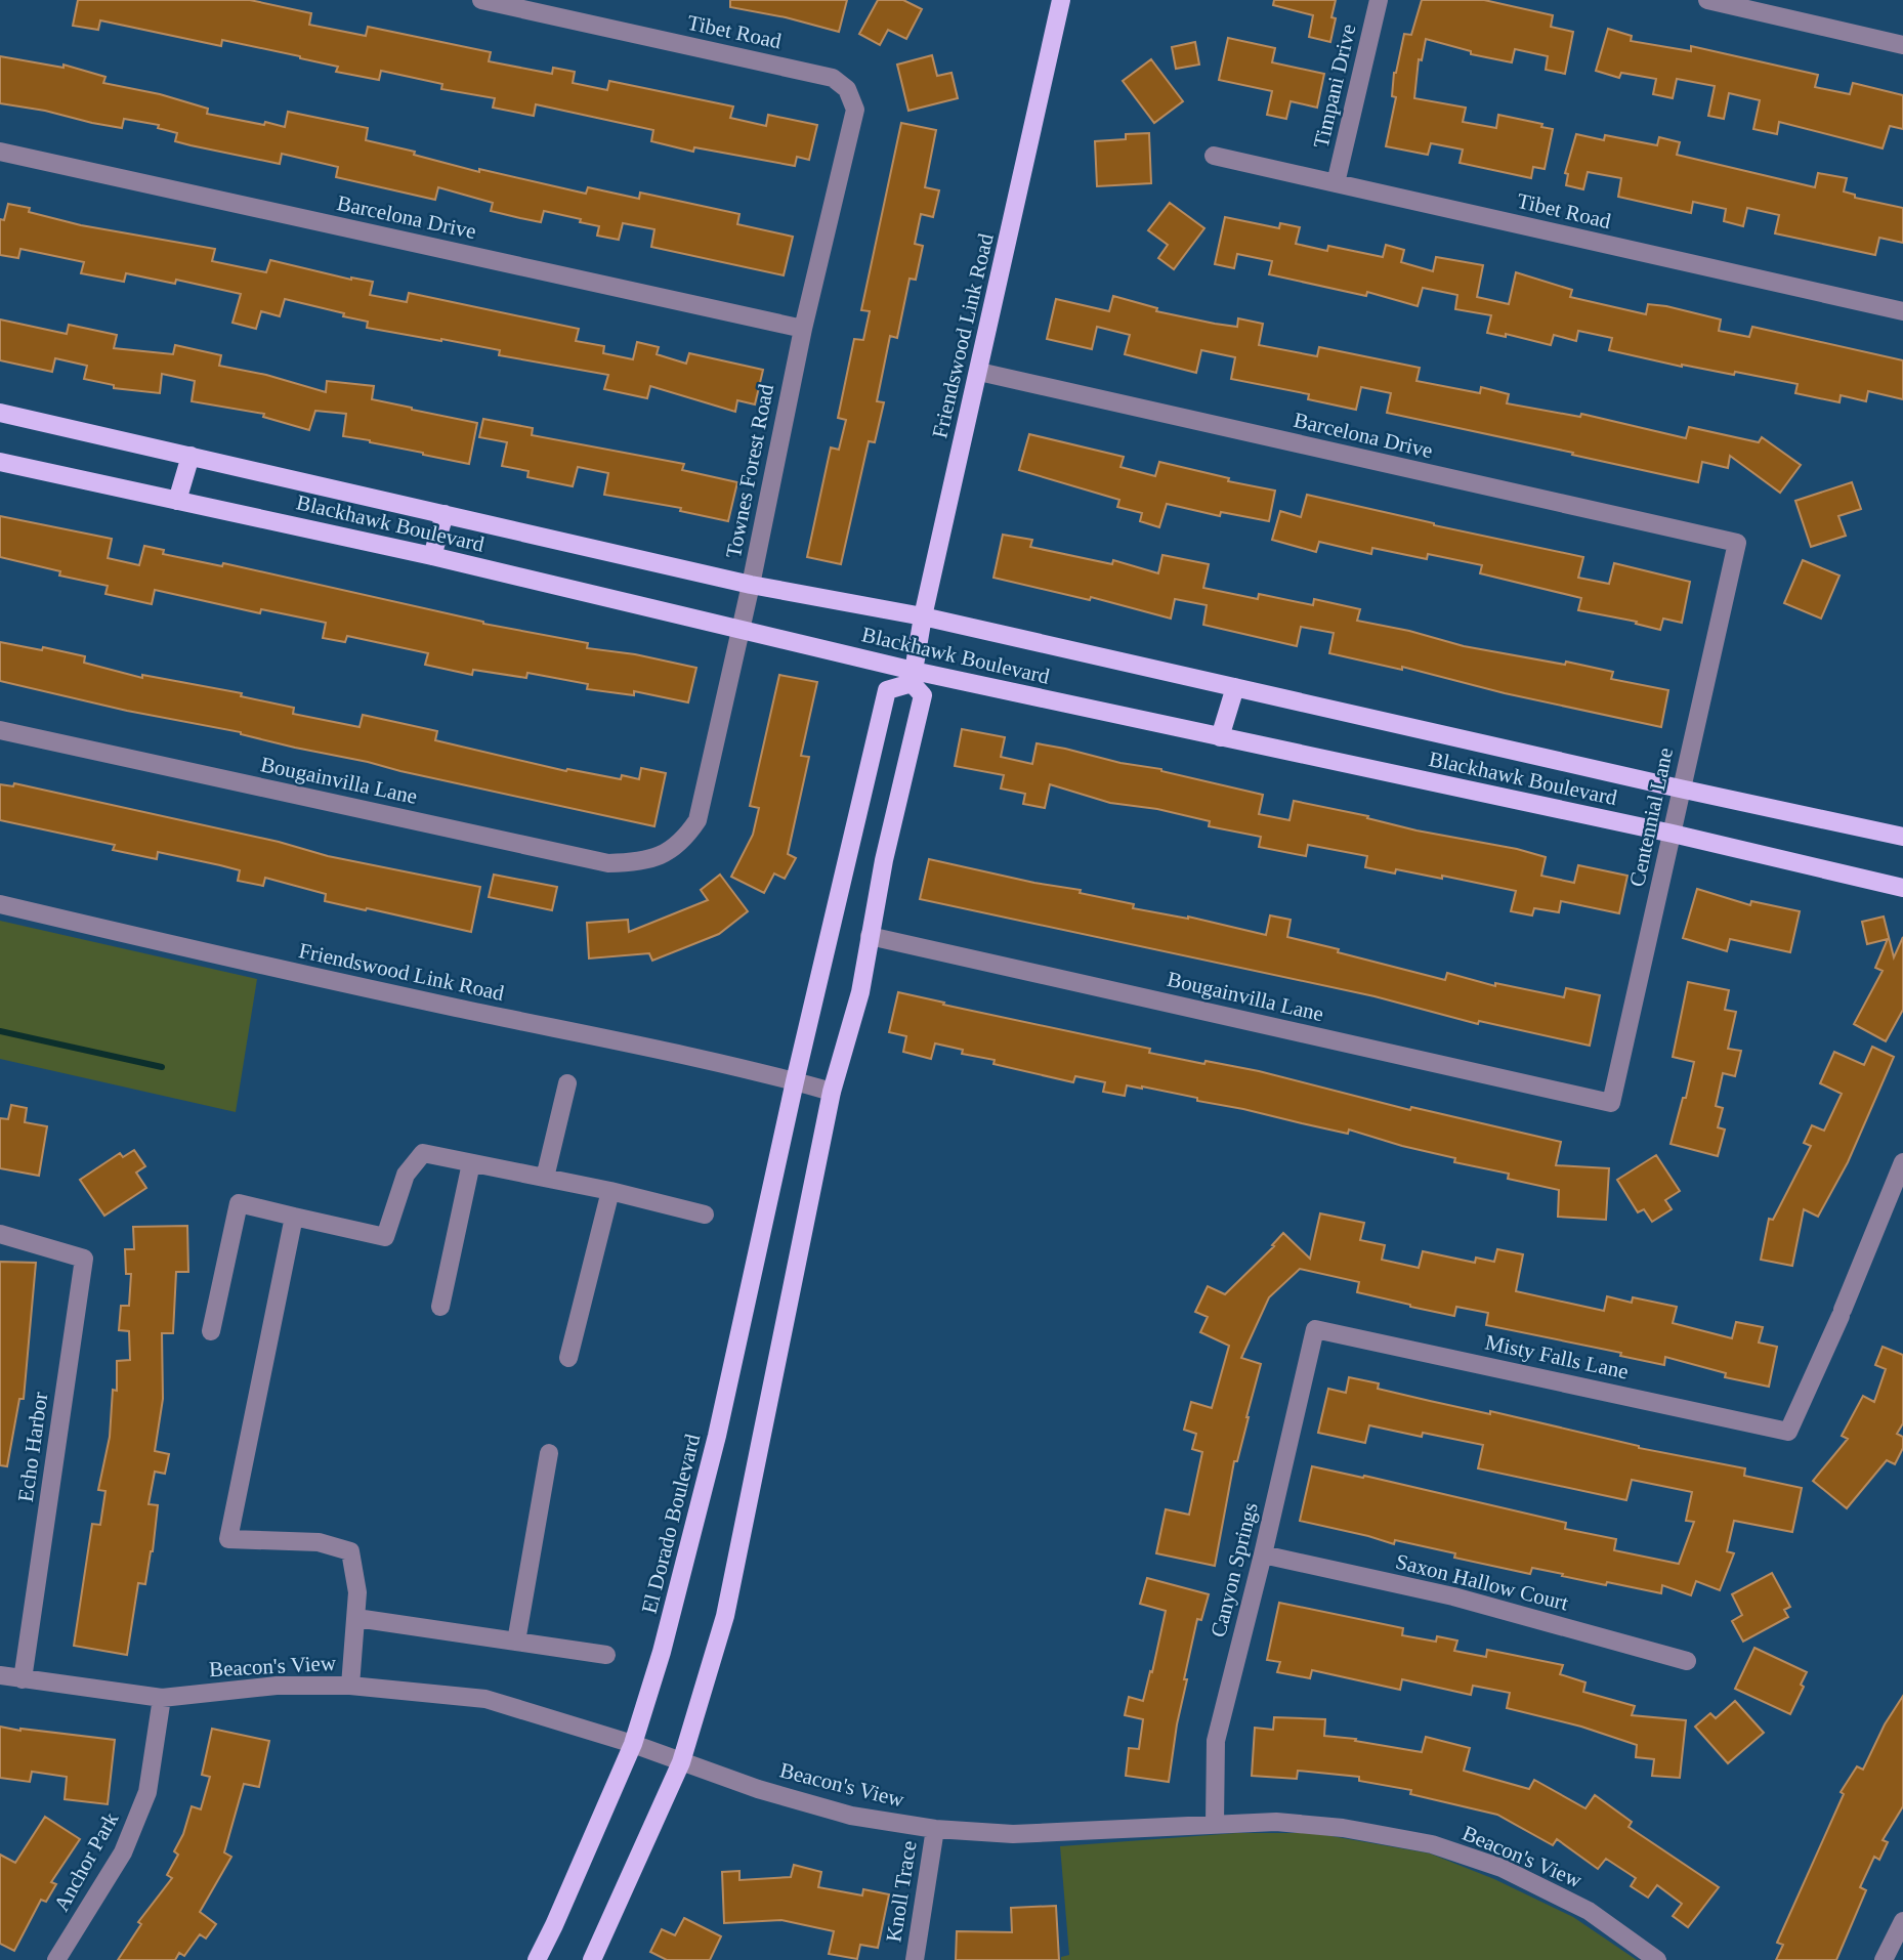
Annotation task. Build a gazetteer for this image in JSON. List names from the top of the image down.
{
  "streets": {
    "main road": ["Friendswood Link Road", "Blackhawk Boulevard", "El Dorado Boulevard"],
    "street": [
      "Tibet Road",
      "Timpani Drive",
      "Barcelona Drive",
      "Townes Forest Road",
      "Bougainvilla Lane",
      "Centennial Lane",
      "Misty Falls Lane",
      "Echo Harbor",
      "Canyon Springs",
      "Saxon Hallow Court",
      "Beacon's View",
      "Anchor Park",
      "Knoll Trace"
    ]
  },
  "crossings": [
    ["Tibet Road", "Timpani Drive"],
    ["Tibet Road", "Townes Forest Road"],
    ["Barcelona Drive", "Friendswood Link Road"],
    ["Barcelona Drive", "Townes Forest Road"],
    ["Barcelona Drive", "Centennial Lane"],
    ["Friendswood Link Road", "Blackhawk Boulevard"],
    ["Friendswood Link Road", "Bougainvilla Lane"],
    ["Friendswood Link Road", "El Dorado Boulevard"],
    ["Townes Forest Road", "Blackhawk Boulevard"],
    ["Townes Forest Road", "Bougainvilla Lane"],
    ["Blackhawk Boulevard", "Centennial Lane"],
    ["Bougainvilla Lane", "Centennial Lane"],
    ["Misty Falls Lane", "Canyon Springs"],
    ["Echo Harbor", "Beacon's View"],
    ["El Dorado Boulevard", "Beacon's View"],
    ["Canyon Springs", "Saxon Hallow Court"],
    ["Canyon Springs", "Beacon's View"],
    ["Beacon's View", "Anchor Park"],
    ["Beacon's View", "Knoll Trace"]
  ]
}
